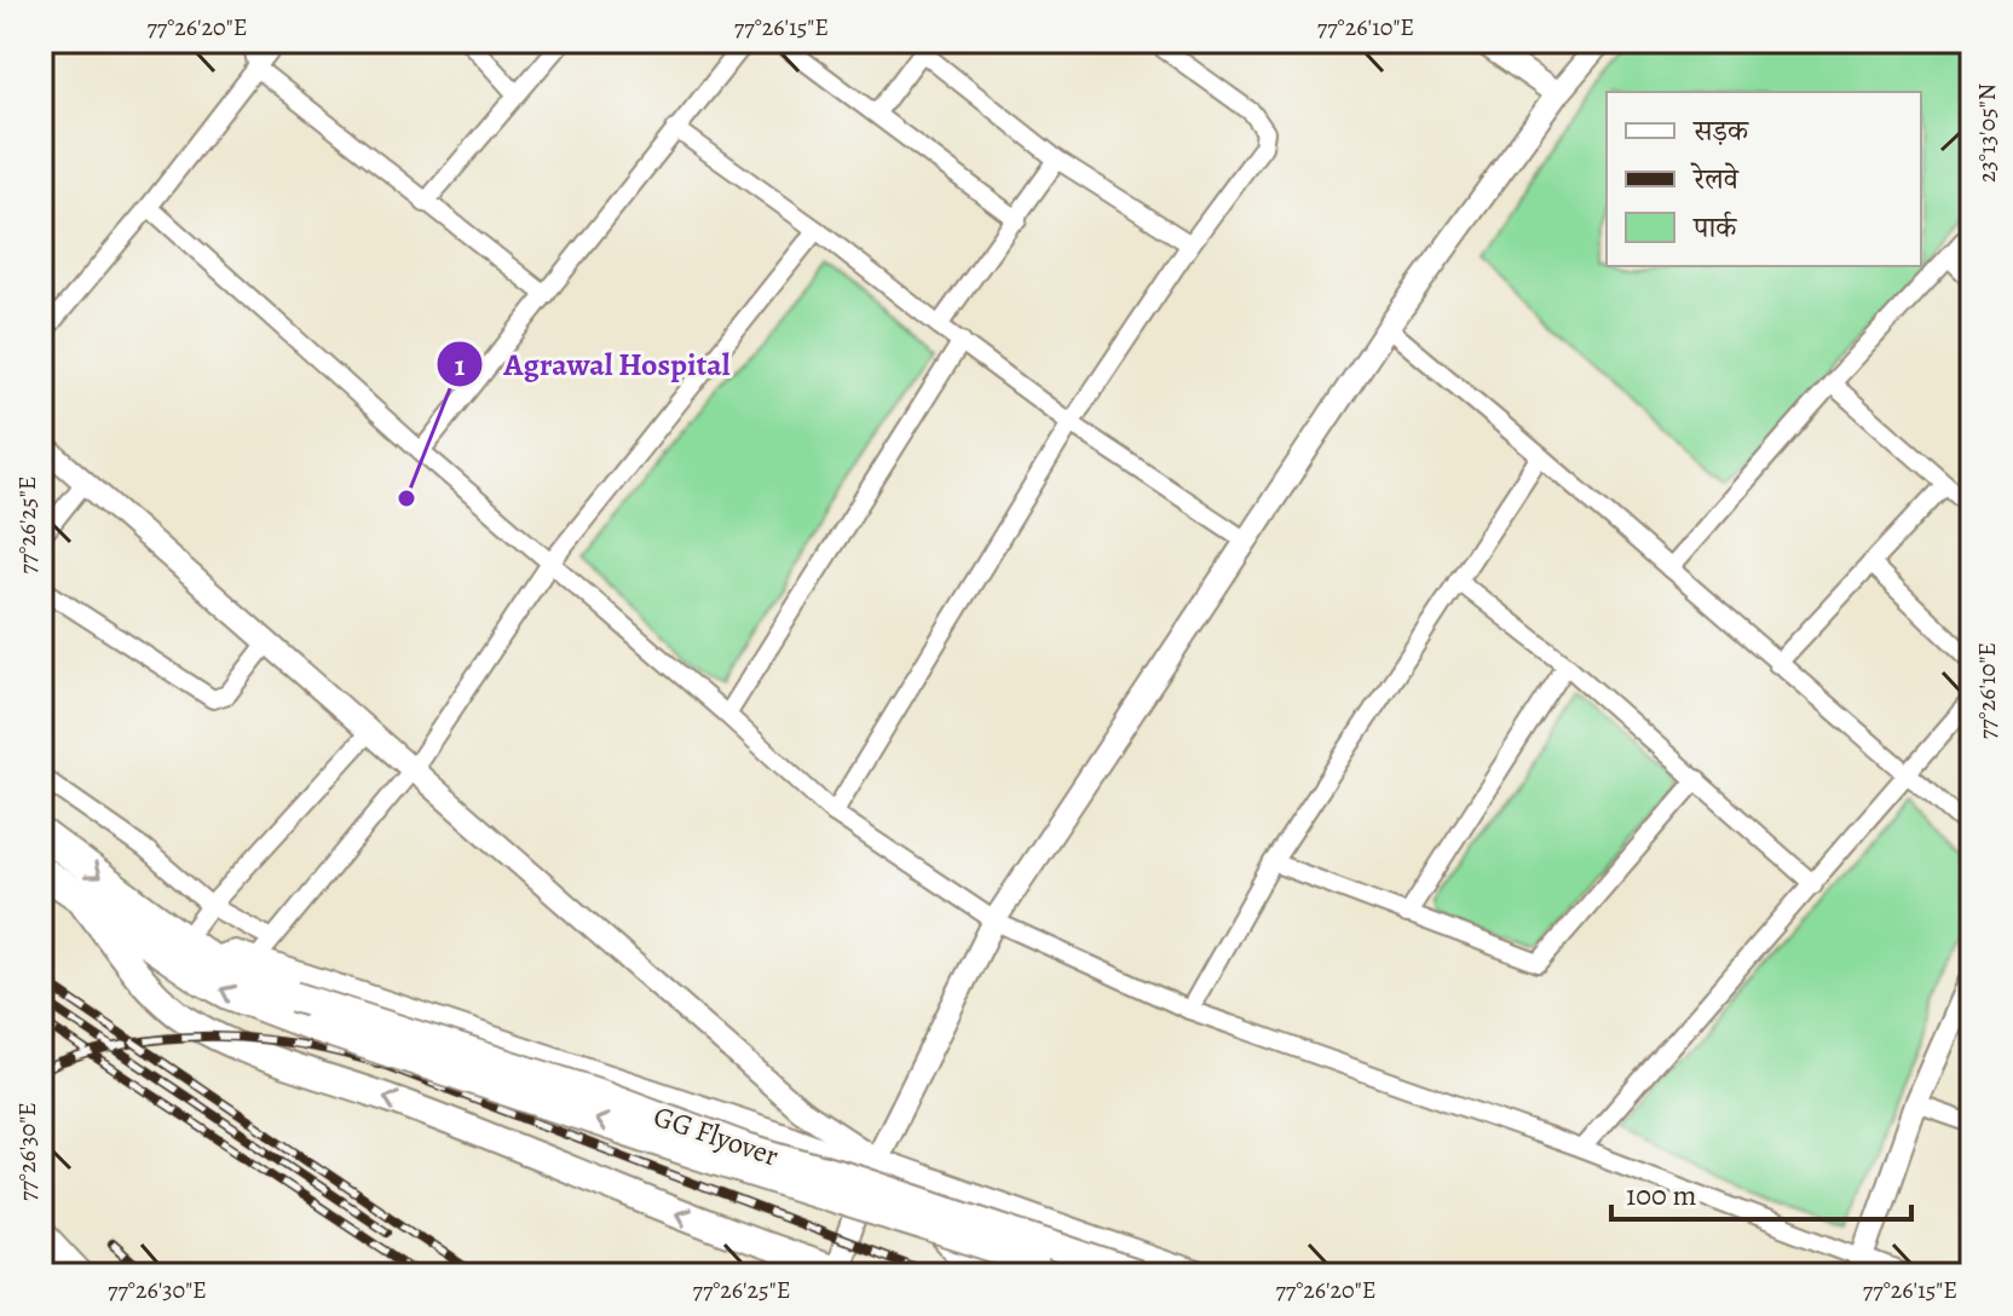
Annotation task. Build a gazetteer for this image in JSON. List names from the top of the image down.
{
  "streets": {
    "main road": ["GG Flyover"]
  },
  "places": ["Agrawal Hospital"],
  "legend": ["सड़क", "रेलवे", "पार्क"],
  "scale_bar": "100 m",
  "coordinates": [
    "77°26'20\"E",
    "77°26'15\"E",
    "77°26'10\"E",
    "23°13'05\"N",
    "77°26'25\"E",
    "77°26'30\"E"
  ]
}
